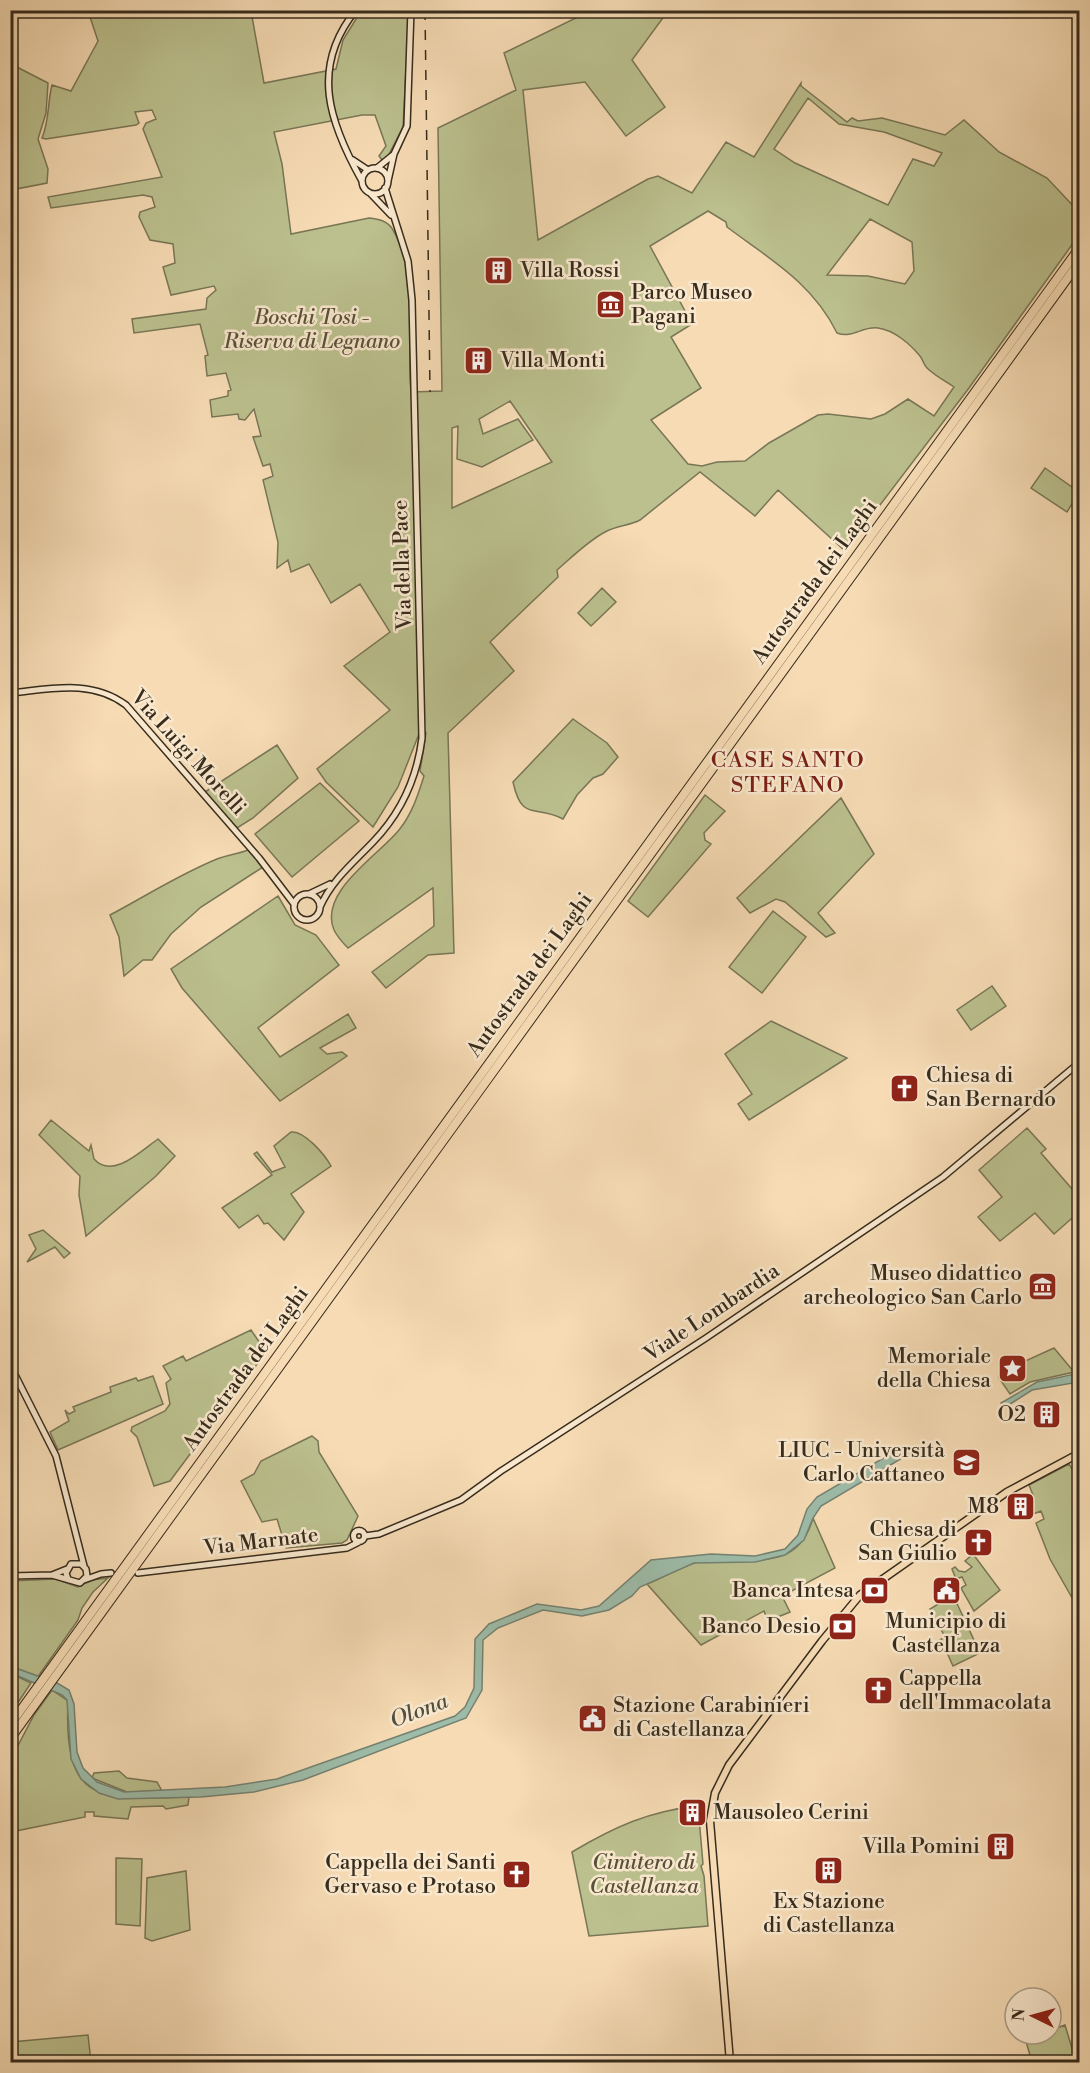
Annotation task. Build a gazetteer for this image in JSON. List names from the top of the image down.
{
  "streets": {
    "highway": ["Autostrada dei Laghi"],
    "street": [
      "Via della Pace",
      "Via Luigi Morelli",
      "Viale Lombardia",
      "Via Marnate"
    ]
  },
  "crossings": [
    ["Viale Lombardia", "Via Marnate"]
  ],
  "districts": ["CASE SANTO STEFANO"],
  "water": ["Olona"],
  "parks": ["Boschi Tosi - Riserva di Legnano", "Cimitero di Castellanza"],
  "places": {
    "building": [
      "Villa Rossi",
      "Villa Monti",
      "O2",
      "M8",
      "Mausoleo Cerini",
      "Villa Pomini",
      "Ex Stazione di Castellanza"
    ],
    "museum": ["Parco Museo Pagani", "Museo didattico archeologico San Carlo"],
    "church": [
      "Chiesa di San Bernardo",
      "Chiesa di San Giulio",
      "Cappella dell'Immacolata",
      "Cappella dei Santi Gervaso e Protaso"
    ],
    "place": ["Memoriale della Chiesa"],
    "school or university": ["LIUC - Università Carlo Cattaneo"],
    "bank": ["Banca Intesa", "Banco Desio"],
    "public building": ["Municipio di Castellanza", "Stazione Carabinieri di Castellanza"]
  },
  "north": "left"
}
